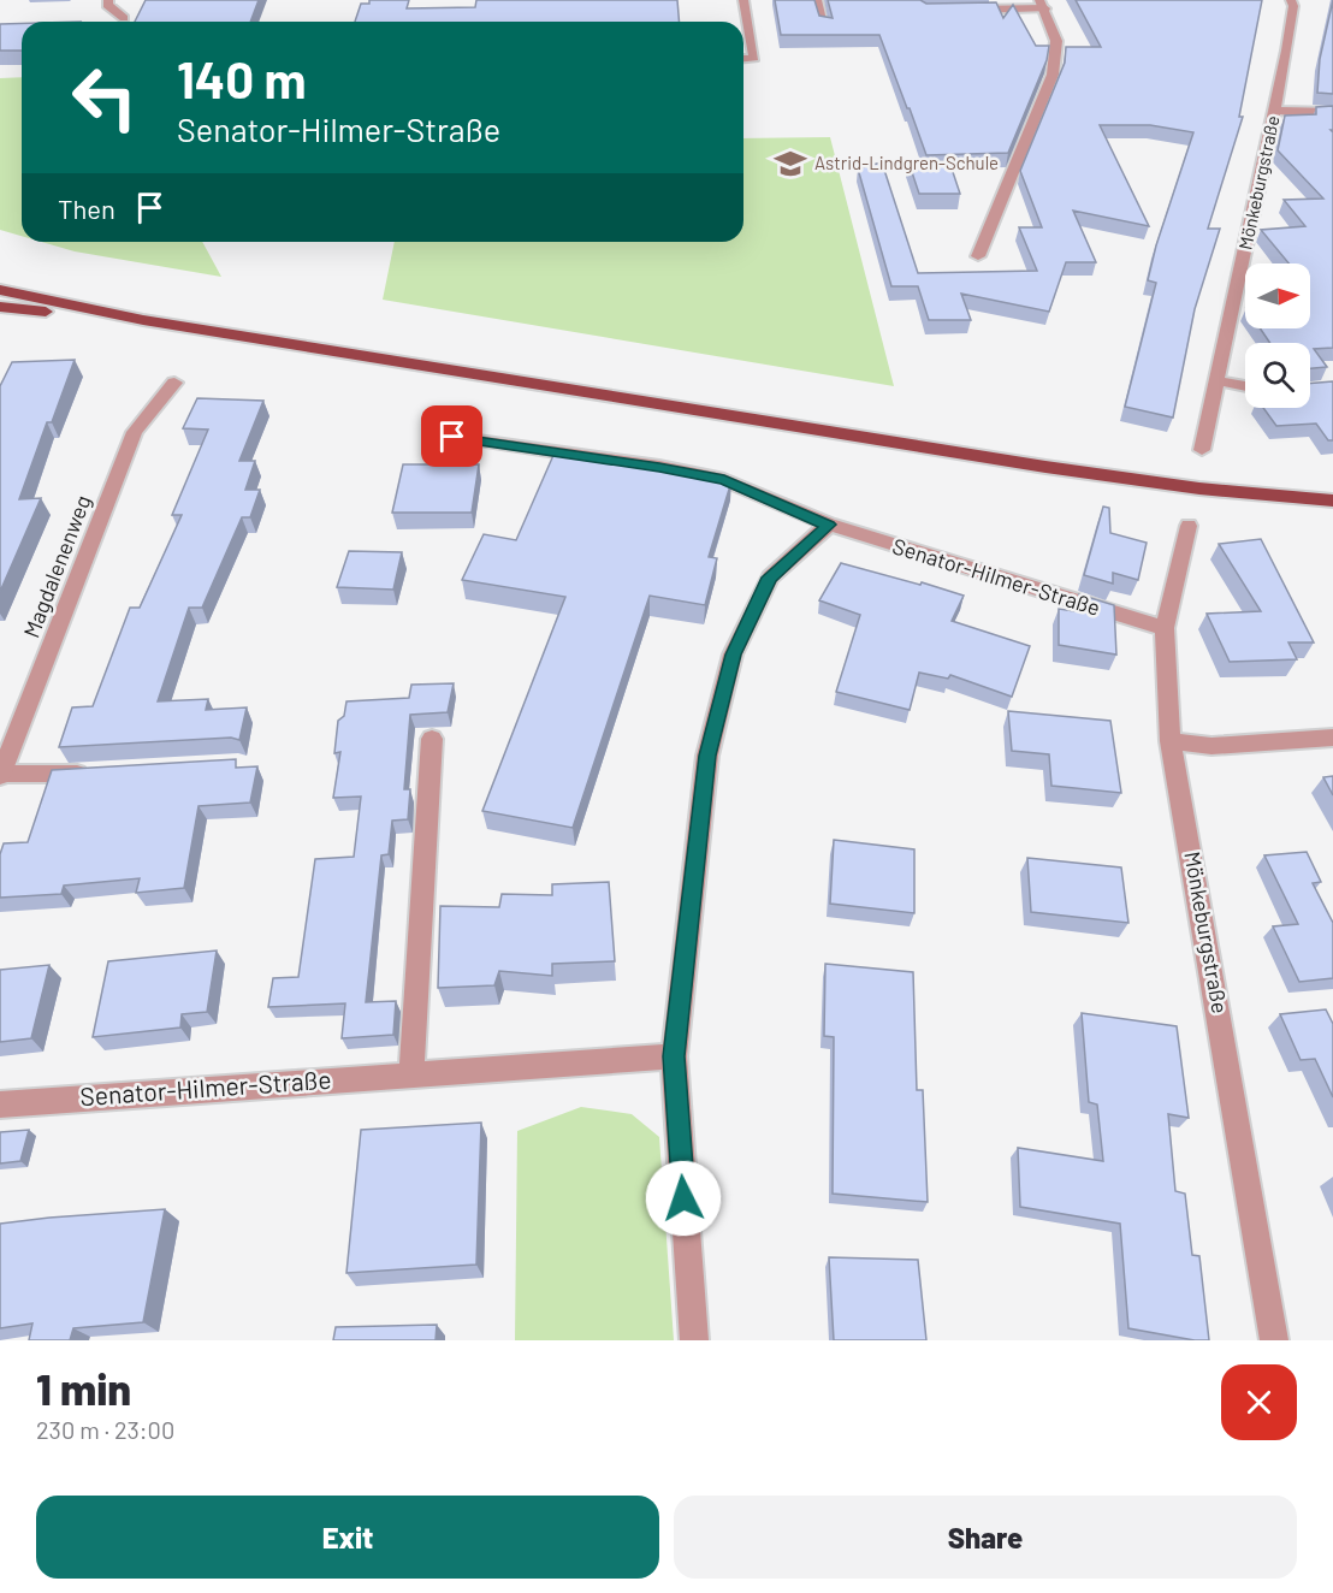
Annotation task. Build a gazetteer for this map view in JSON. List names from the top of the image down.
{
  "streets": {
    "street": ["Mönkeburgstraße", "Magdalenenweg", "Senator-Hilmer-Straße"]
  },
  "crossings": [
    ["Mönkeburgstraße", "Senator-Hilmer-Straße"]
  ],
  "places": {
    "school or university": ["Astrid-Lindgren-Schule"]
  },
  "north": "right",
  "page": {
    "turn": ["140 m", "Senator-Hilmer-Straße"],
    "then": "Then",
    "heading": ["1 min", "230 m · 23:00"],
    "buttons": ["Exit", "Share"]
  }
}
